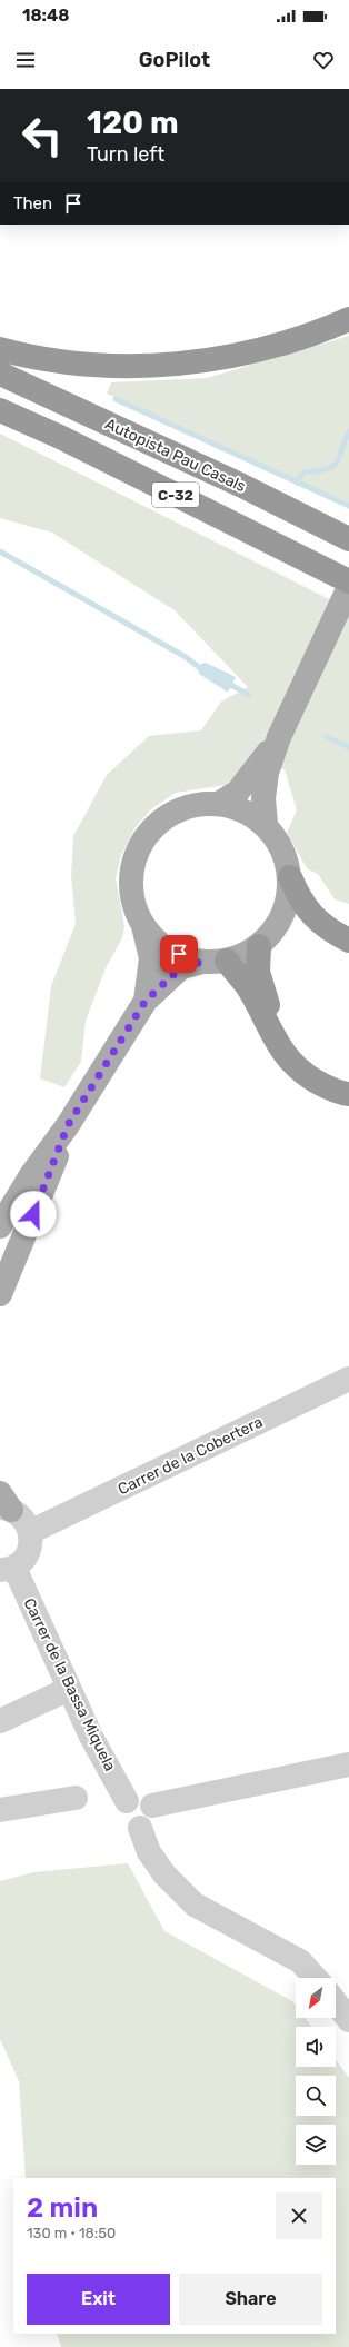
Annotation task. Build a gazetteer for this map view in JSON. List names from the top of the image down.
{
  "streets": {
    "highway": ["Autopista Pau Casals", "C-32"],
    "street": ["Carrer de la Cobertera", "Carrer de la Bassa Miquela"]
  },
  "north": "bottom left",
  "page": {
    "status": "18:48",
    "header": "GoPilot",
    "turn": ["120 m", "Turn left"],
    "then": "Then",
    "heading": ["2 min", "130 m · 18:50"],
    "buttons": ["Exit", "Share"]
  }
}
